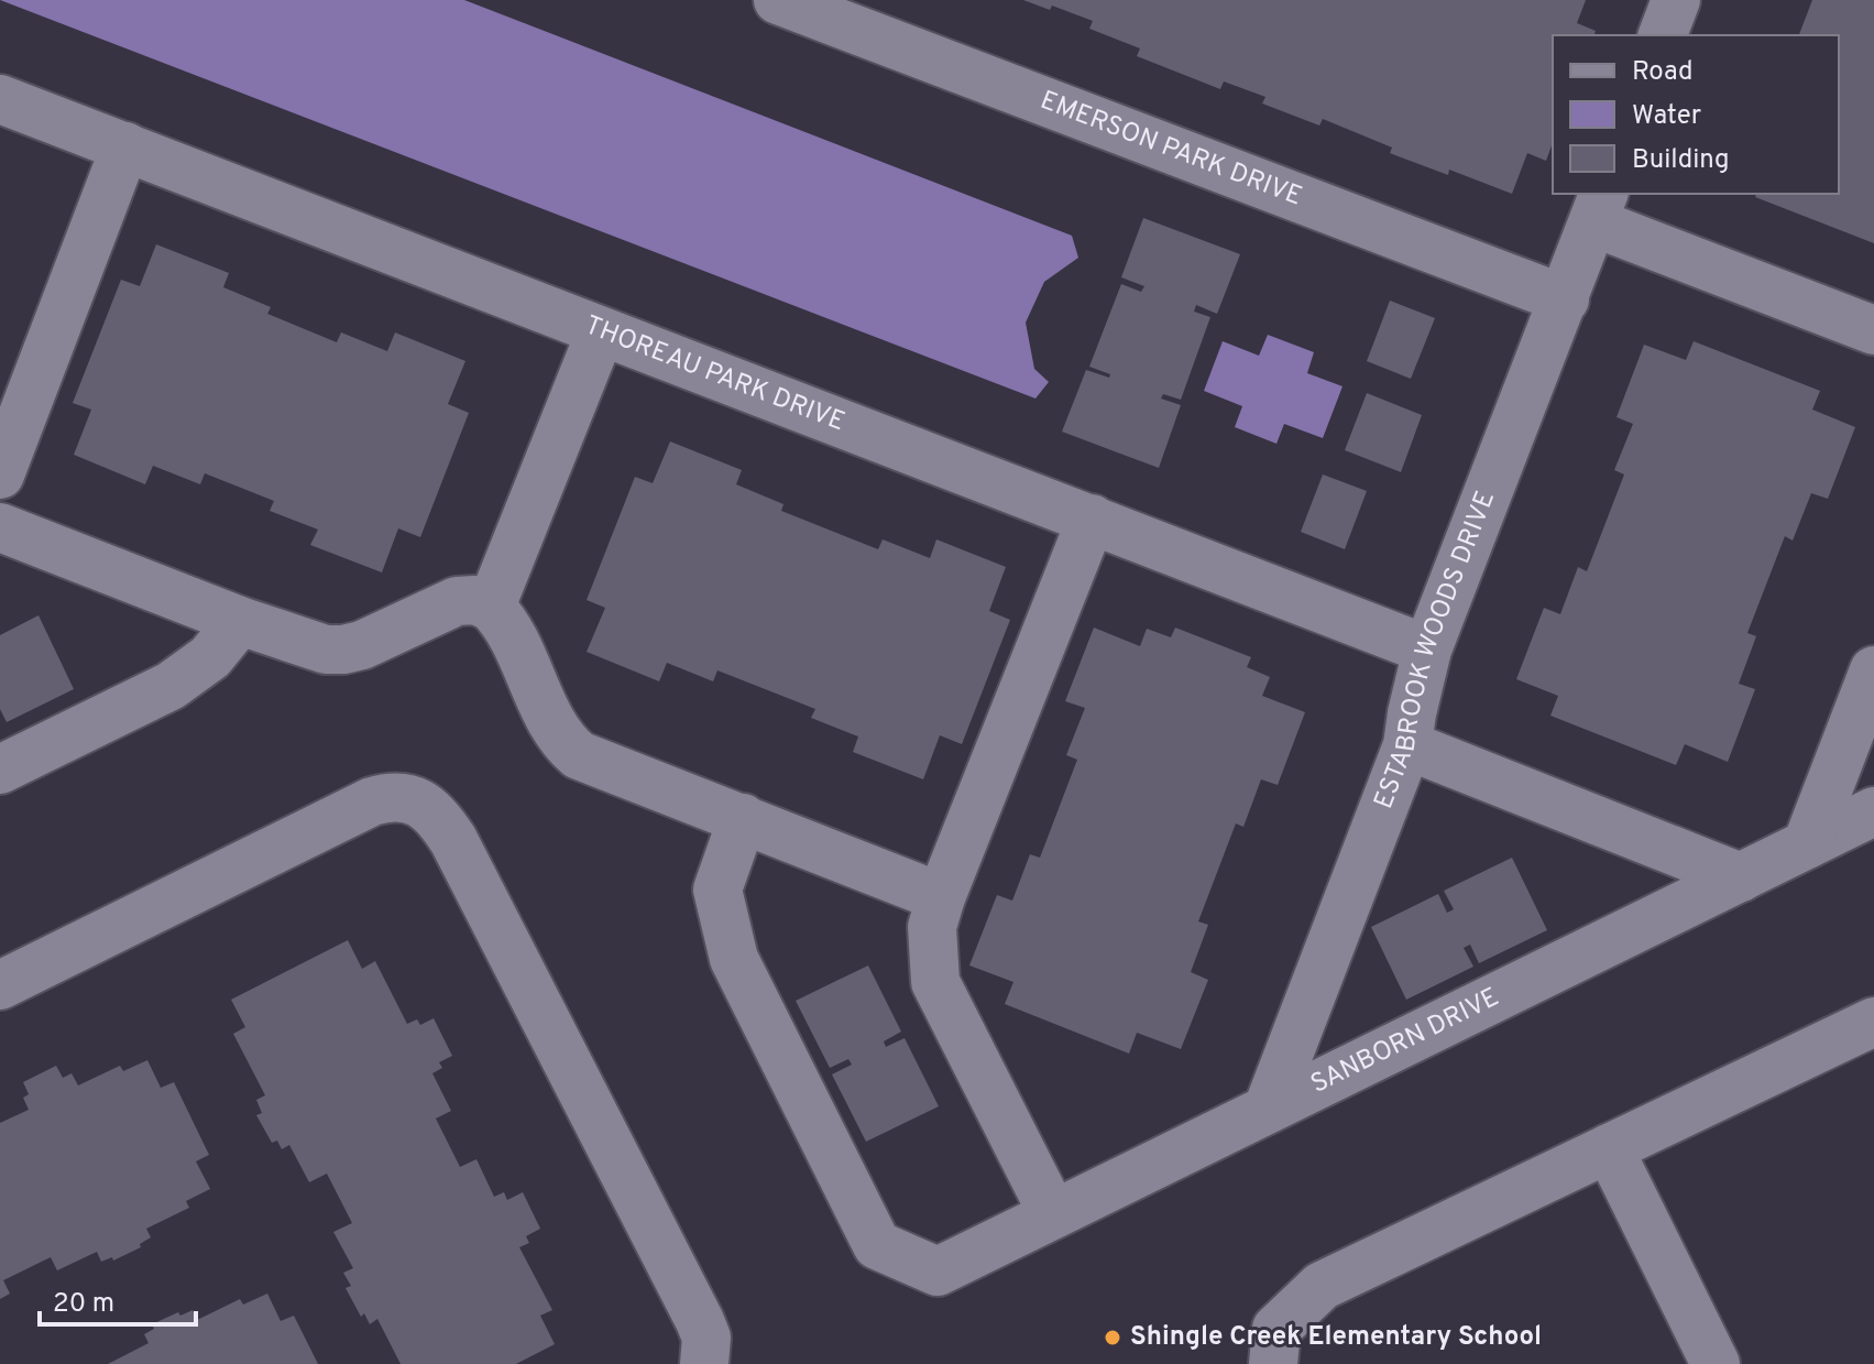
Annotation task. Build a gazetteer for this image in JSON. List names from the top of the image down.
{
  "streets": {
    "lane": [
      "EMERSON PARK DRIVE",
      "THOREAU PARK DRIVE",
      "ESTABROOK WOODS DRIVE",
      "SANBORN DRIVE"
    ]
  },
  "crossings": [
    ["EMERSON PARK DRIVE", "ESTABROOK WOODS DRIVE"],
    ["THOREAU PARK DRIVE", "ESTABROOK WOODS DRIVE"],
    ["ESTABROOK WOODS DRIVE", "SANBORN DRIVE"]
  ],
  "places": ["Shingle Creek Elementary School"],
  "legend": ["Road", "Water", "Building"],
  "scale_bar": "20 m"
}
